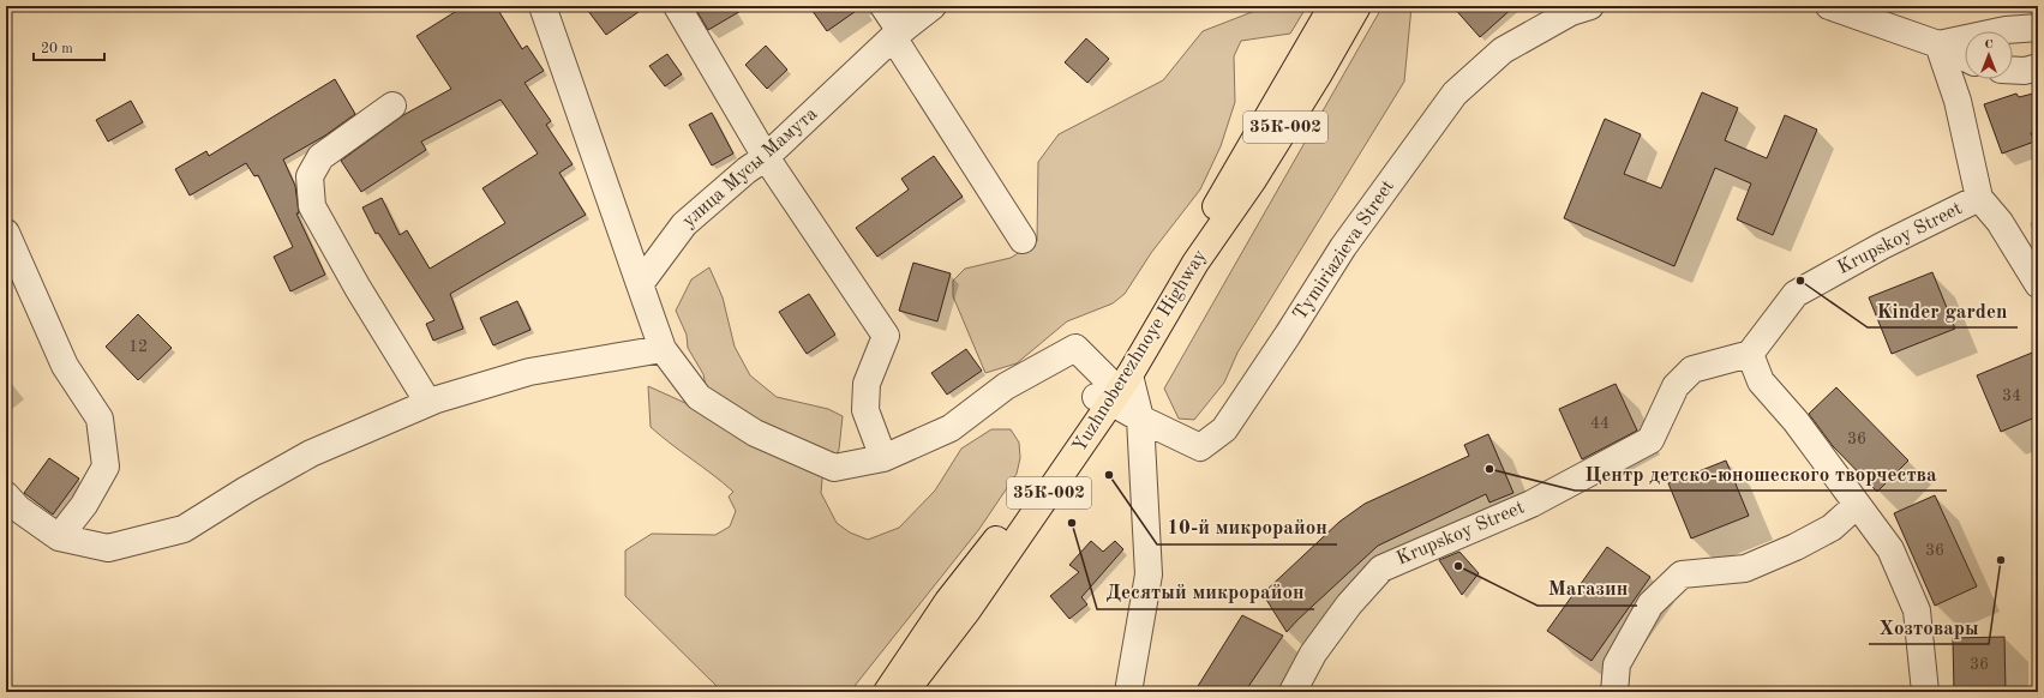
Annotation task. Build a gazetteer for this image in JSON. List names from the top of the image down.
{
  "streets": {
    "highway": ["35К-002", "Yuzhnoberezhnoye Highway"],
    "street": ["улица Мусы Мамута", "Krupskoy Street", "Tymiriazieva Street"]
  },
  "places": [
    "Kinder garden",
    "Центр детско-юношеского творчества",
    "10-й микрорайон",
    "Десятый микрорайон",
    "Хозтовары",
    "Магазин"
  ],
  "house_numbers": [
    "12",
    "34",
    "44",
    "36",
    "36",
    "36"
  ],
  "scale_bar": "20 m",
  "north": "top"
}
